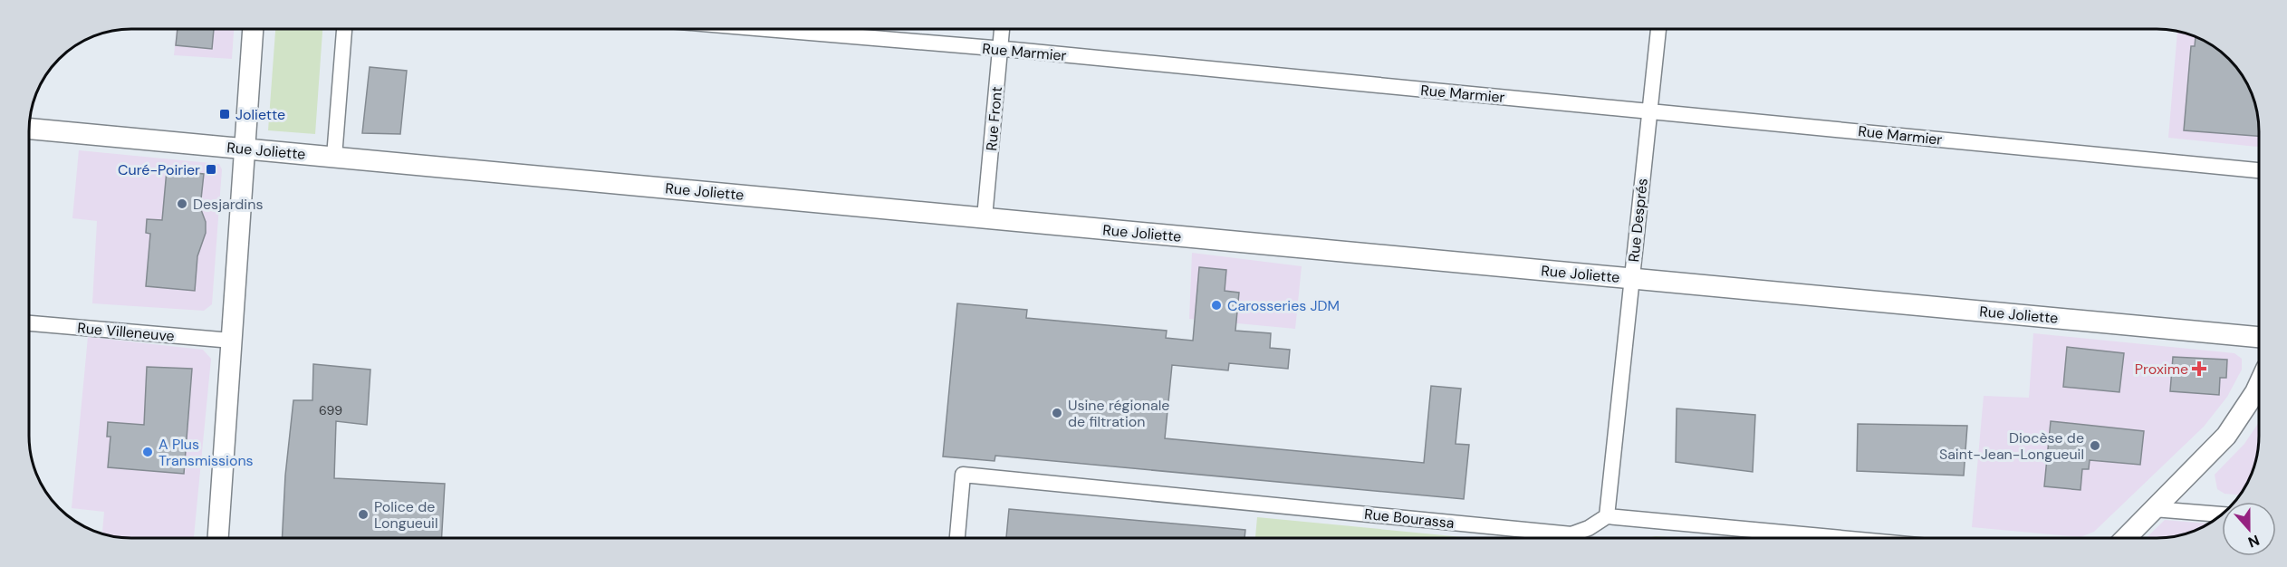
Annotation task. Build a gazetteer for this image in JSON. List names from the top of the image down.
{
  "streets": {
    "street": [
      "Rue Marmier",
      "Rue Front",
      "Rue Joliette",
      "Rue Després",
      "Rue Villeneuve",
      "Rue Bourassa"
    ]
  },
  "crossings": [
    ["Rue Marmier", "Rue Front"],
    ["Rue Marmier", "Rue Després"],
    ["Rue Front", "Rue Joliette"],
    ["Rue Joliette", "Rue Després"],
    ["Rue Després", "Rue Bourassa"]
  ],
  "places": {
    "transit": ["Joliette", "Curé-Poirier"],
    "other": [
      "Desjardins",
      "Carosseries JDM",
      "Usine régionale de filtration",
      "Diocèse de Saint-Jean-Longueuil",
      "A Plus Transmissions",
      "Police de Longueuil"
    ],
    "health": ["Proxime"]
  },
  "house_numbers": ["699"],
  "north": "bottom"
}
